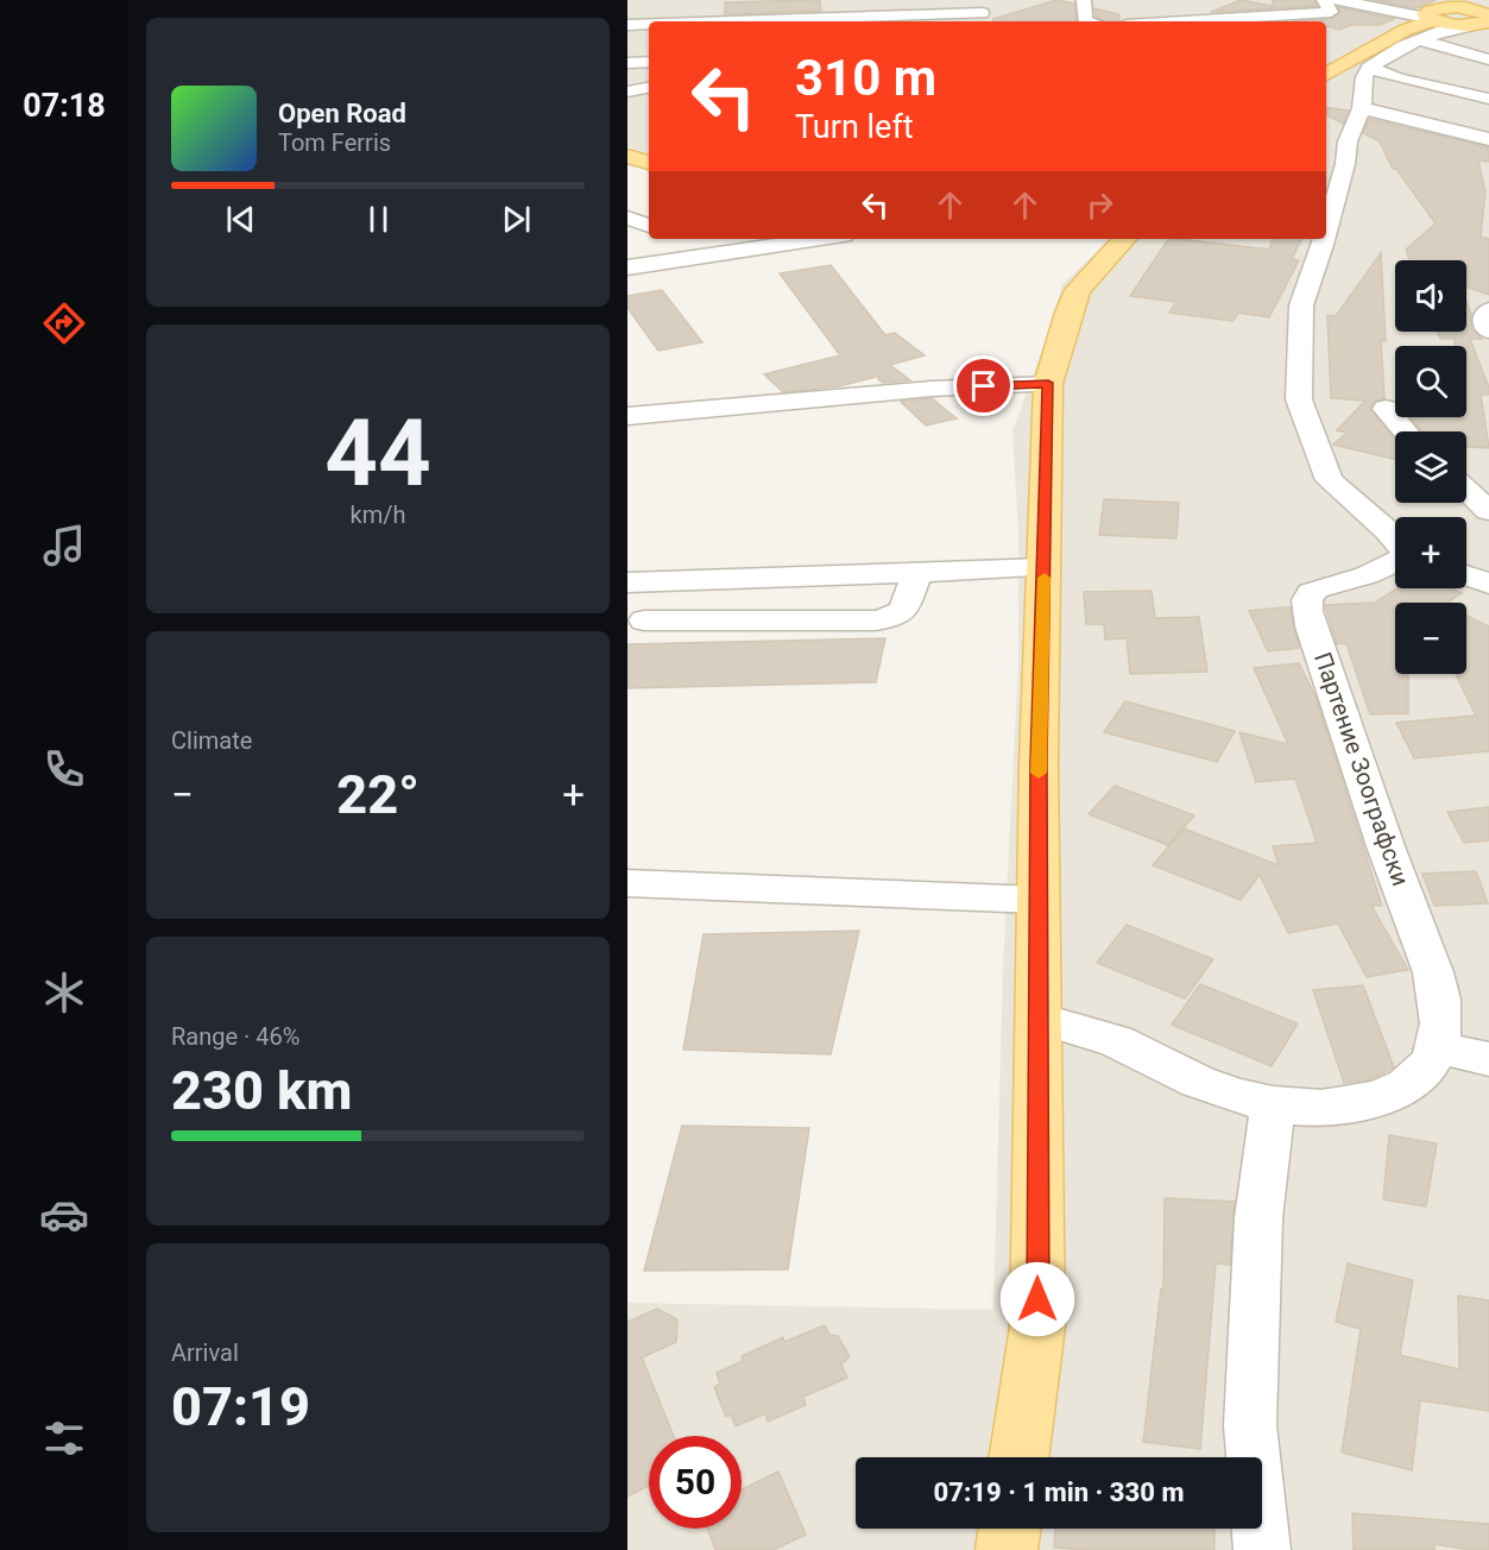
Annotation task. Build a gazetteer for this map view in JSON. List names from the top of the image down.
{
  "streets": {
    "street": ["Партение Зоографски"]
  },
  "page": {
    "tabs": "07:18",
    "turn": ["310 m", "Turn left"],
    "song": ["Open Road", "Tom Ferris"],
    "map_buttons": ["+", "−"],
    "tile": [
      ["44", "km/h"],
      "Climate",
      ["Range · 46%", "230 km"],
      ["Arrival", "07:19"]
    ],
    "heat": ["−", "22°", "+"],
    "limit": "50",
    "trip": "07:19 · 1 min · 330 m"
  }
}
